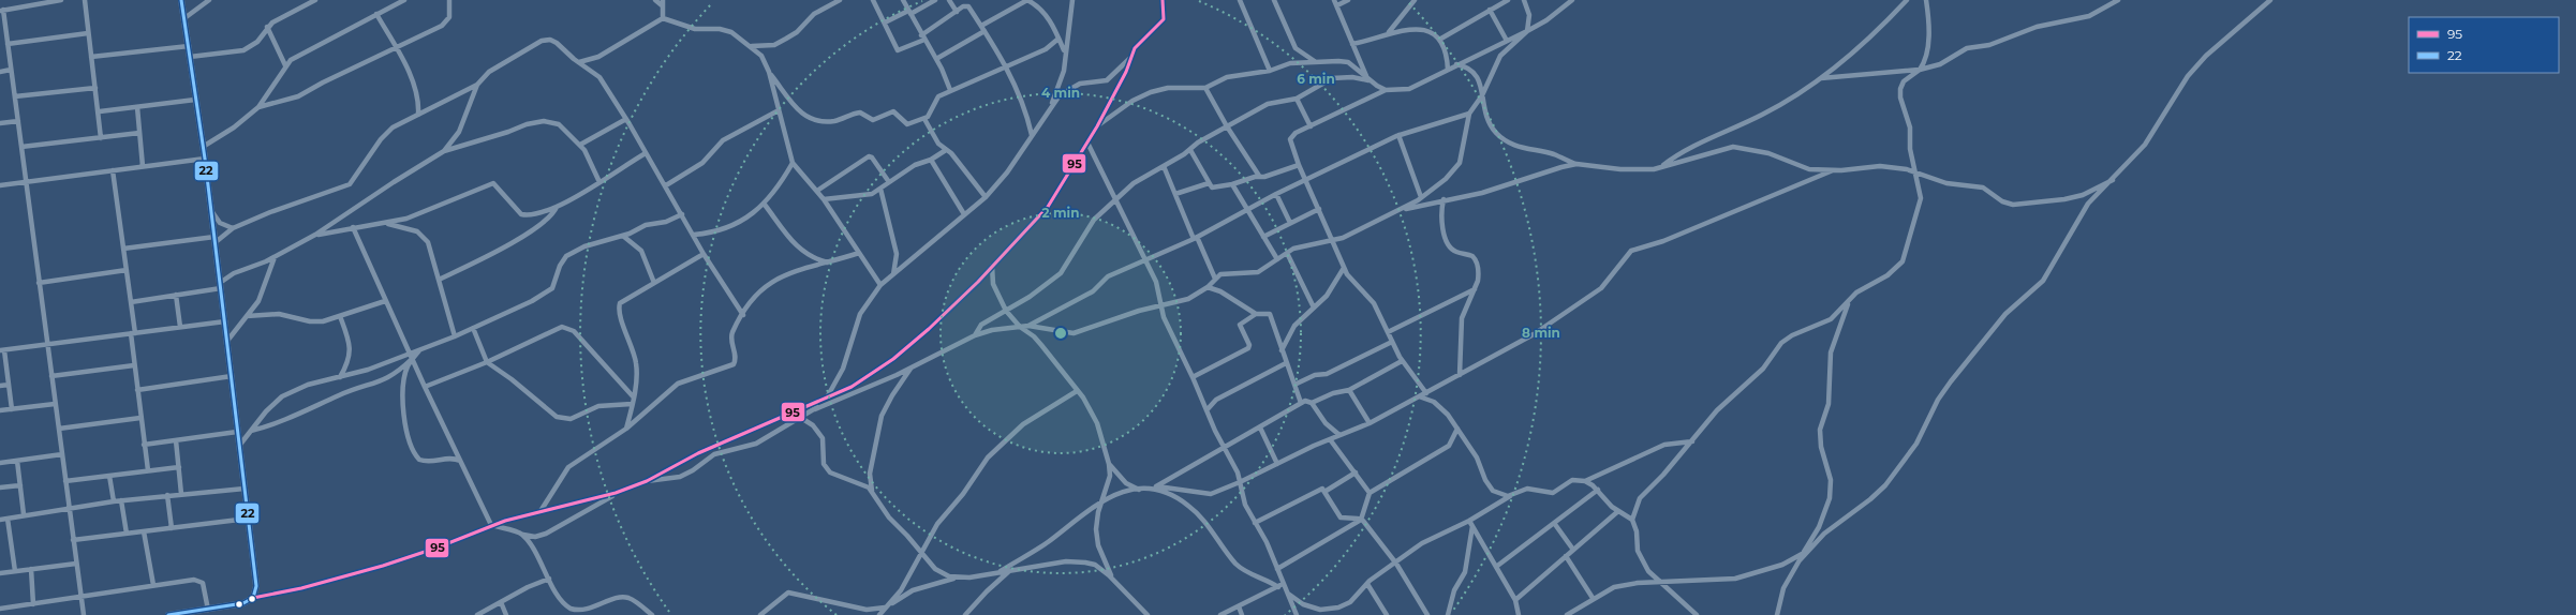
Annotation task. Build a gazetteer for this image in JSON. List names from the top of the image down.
{
  "lines": ["transit line 95", "transit line 22"],
  "legend": ["95", "22"],
  "rings": [
    "6 min",
    "4 min",
    "2 min",
    "8 min"
  ]
}
